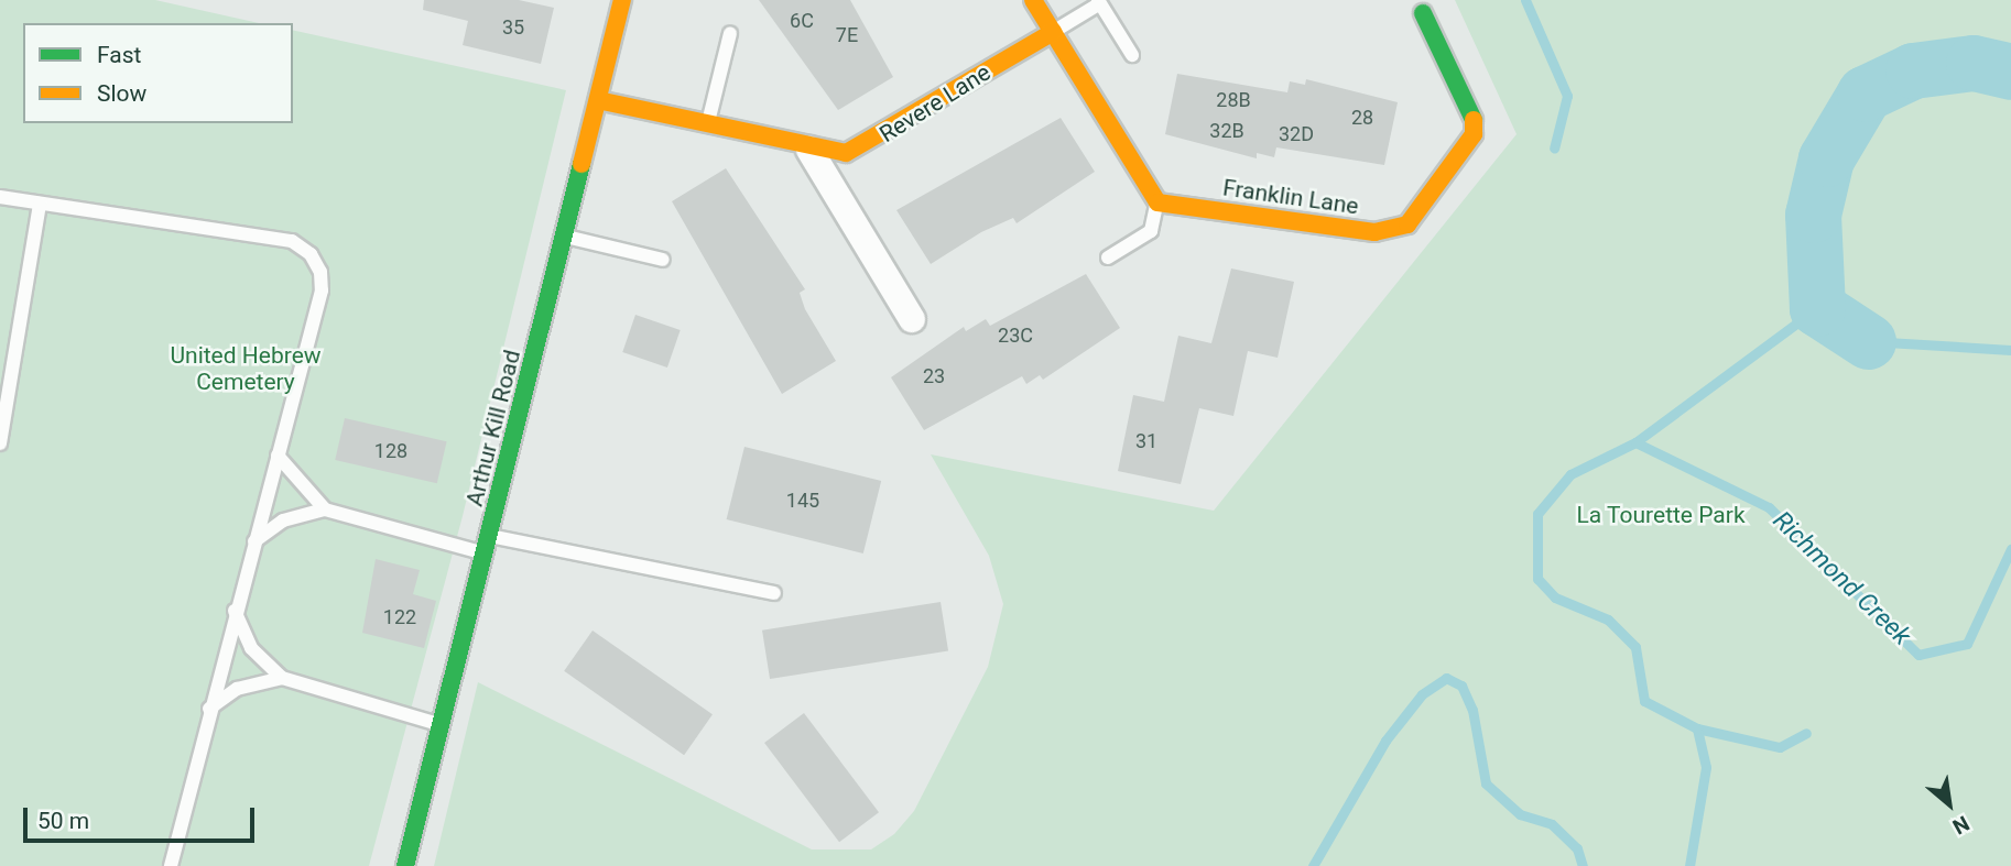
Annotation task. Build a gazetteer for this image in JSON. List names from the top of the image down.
{
  "streets": {
    "street": ["Revere Lane", "Franklin Lane", "Arthur Kill Road"]
  },
  "crossings": [
    ["Revere Lane", "Arthur Kill Road"]
  ],
  "water": ["Richmond Creek"],
  "parks": ["United Hebrew Cemetery", "La Tourette Park"],
  "house_numbers": [
    "6C",
    "35",
    "7E",
    "28B",
    "28",
    "32B",
    "32D",
    "23C",
    "23",
    "31",
    "128",
    "145",
    "122"
  ],
  "legend": ["Fast", "Slow"],
  "scale_bar": "50 m",
  "north": "bottom right"
}
